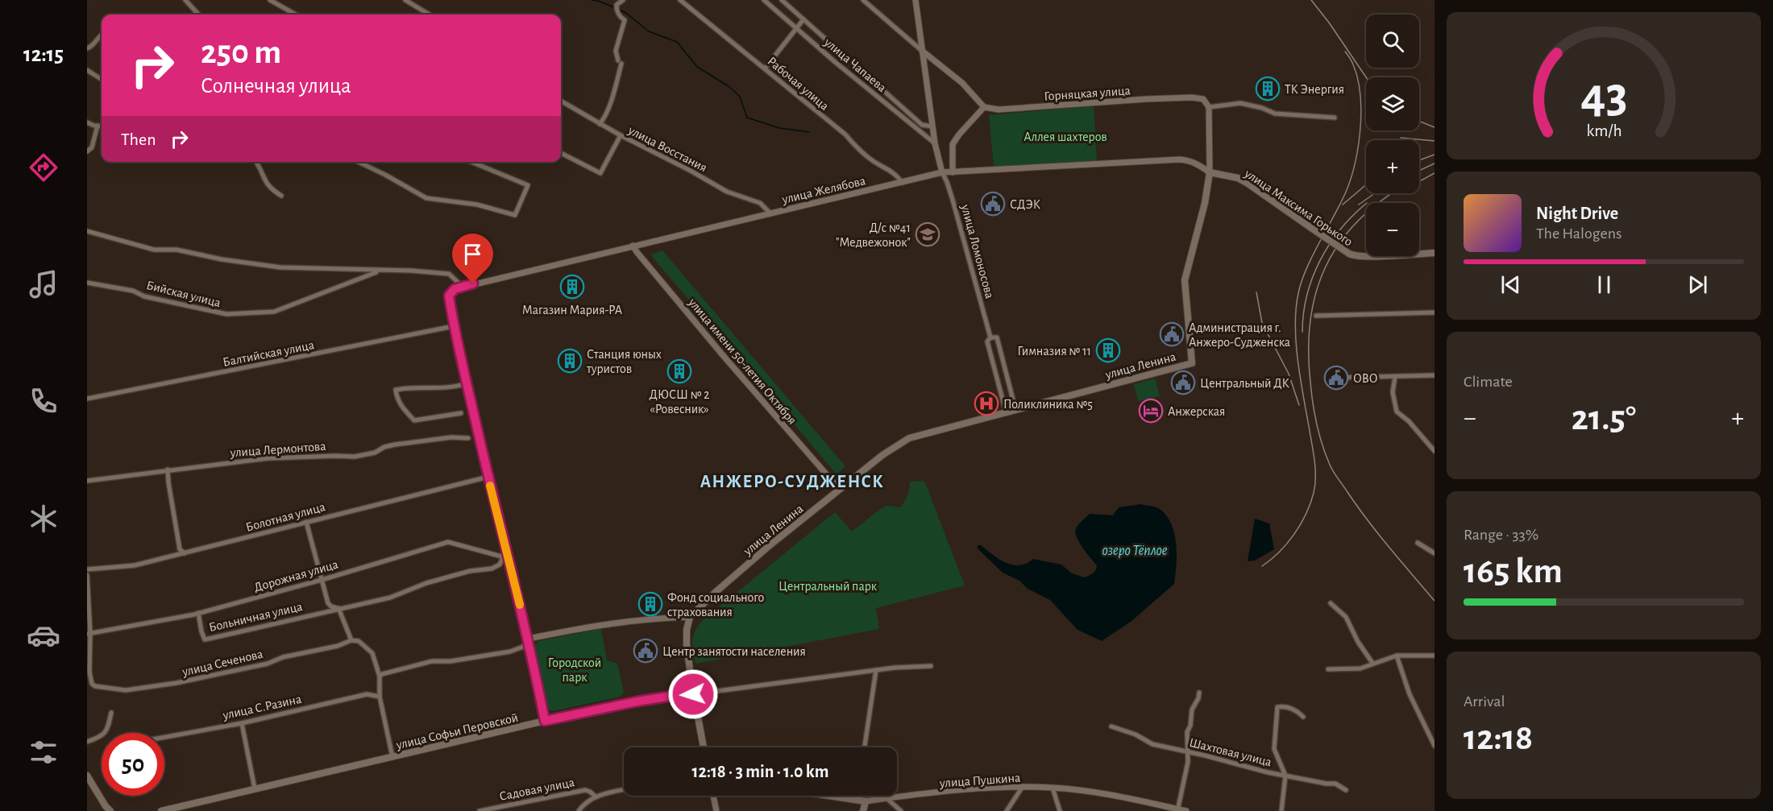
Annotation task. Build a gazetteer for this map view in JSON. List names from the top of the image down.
{
  "streets": {
    "main road": [
      "улица Максима Горького",
      "улица Ленина",
      "улица Софьи Перовской",
      "улица Пушкина"
    ],
    "street": [
      "улица Чапаева",
      "Рабочая улица",
      "Горняцкая улица",
      "улица Восстания",
      "улица Желябова",
      "улица Ломоносова",
      "Бийская улица",
      "Балтийская улица",
      "улица имени 50-летия Октября",
      "улица Лермонтова",
      "Болотная улица",
      "Дорожная улица",
      "Больничная улица",
      "улица Сеченова",
      "улица С.Разина",
      "Шахтовая улица",
      "Садовая улица"
    ]
  },
  "crossings": [
    ["Рабочая улица", "улица Желябова"],
    ["улица Восстания", "улица Желябова"],
    ["улица Желябова", "улица Максима Горького"],
    ["улица Желябова", "улица Ломоносова"],
    ["улица Желябова", "Бийская улица"],
    ["улица Желябова", "Балтийская улица"],
    ["улица Желябова", "улица имени 50-летия Октября"],
    ["улица Желябова", "улица Ленина"],
    ["улица Максима Горького", "улица Ленина"],
    ["улица Ломоносова", "улица Ленина"],
    ["улица имени 50-летия Октября", "улица Ленина"],
    ["Дорожная улица", "Больничная улица"],
    ["Дорожная улица", "улица Сеченова"]
  ],
  "districts": ["АНЖЕРО-СУДЖЕНСК"],
  "water": ["озеро Тёплое"],
  "parks": ["Аллея шахтеров", "Центральный парк", "Городской парк"],
  "places": {
    "building": [
      "ТК Энергия",
      "Магазин Мария-РА",
      "Гимназия № 11",
      "Станция юных туристов",
      "ДЮСШ № 2 «Ровесник»",
      "Фонд социального страхования"
    ],
    "public building": [
      "СДЭК",
      "Администрация г. Анжеро-Судженска",
      "ОВО",
      "Центральный ДК",
      "Центр занятости населения"
    ],
    "school or university": ["Д/с №41 \"Медвежонок\""],
    "hospital": ["Поликлиника №5"],
    "hotel": ["Анжерская"]
  },
  "page": {
    "tabs": "12:15",
    "map_buttons": ["+", "−"],
    "turn": ["250 m", "Солнечная улица"],
    "then": "Then",
    "song": ["Night Drive", "The Halogens"],
    "tile": [
      "Climate",
      ["Range · 33%", "165 km"],
      ["Arrival", "12:18"]
    ],
    "heat": ["−", "21.5°", "+"],
    "limit": "50",
    "trip": "12:18 · 3 min · 1.0 km",
    "gauge": ["43", "km/h"]
  }
}
